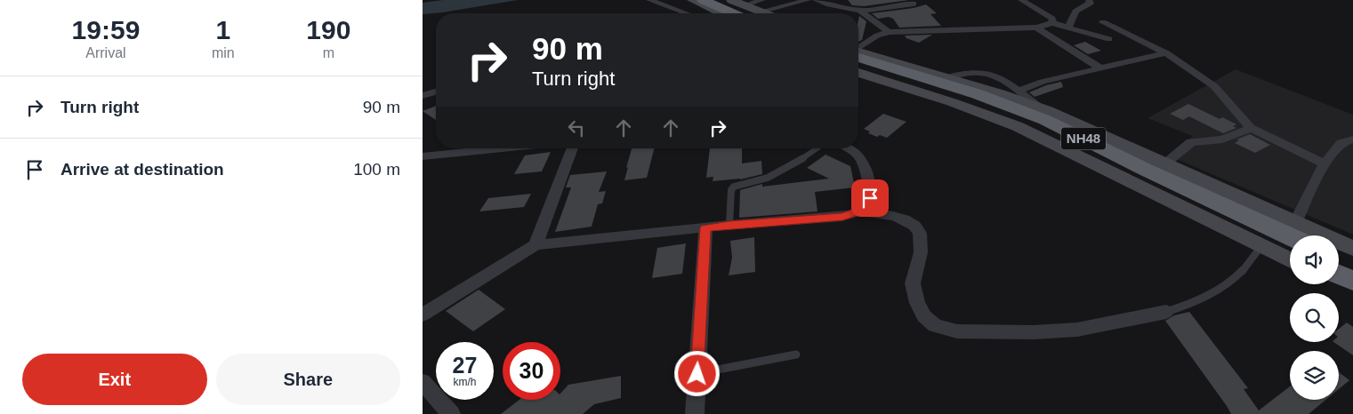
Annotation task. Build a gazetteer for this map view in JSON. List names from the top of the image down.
{
  "streets": {
    "highway": ["NH48"]
  },
  "page": {
    "eta": [
      "19:59",
      "Arrival",
      "1",
      "min",
      "190",
      "m"
    ],
    "turn": ["90 m", "Turn right"],
    "list": [
      {
        "name": "Turn right",
        "value": "90 m"
      },
      {
        "name": "Arrive at destination",
        "value": "100 m"
      }
    ],
    "speed": "27 km/h",
    "limit": "30",
    "buttons": ["Exit", "Share"]
  }
}
